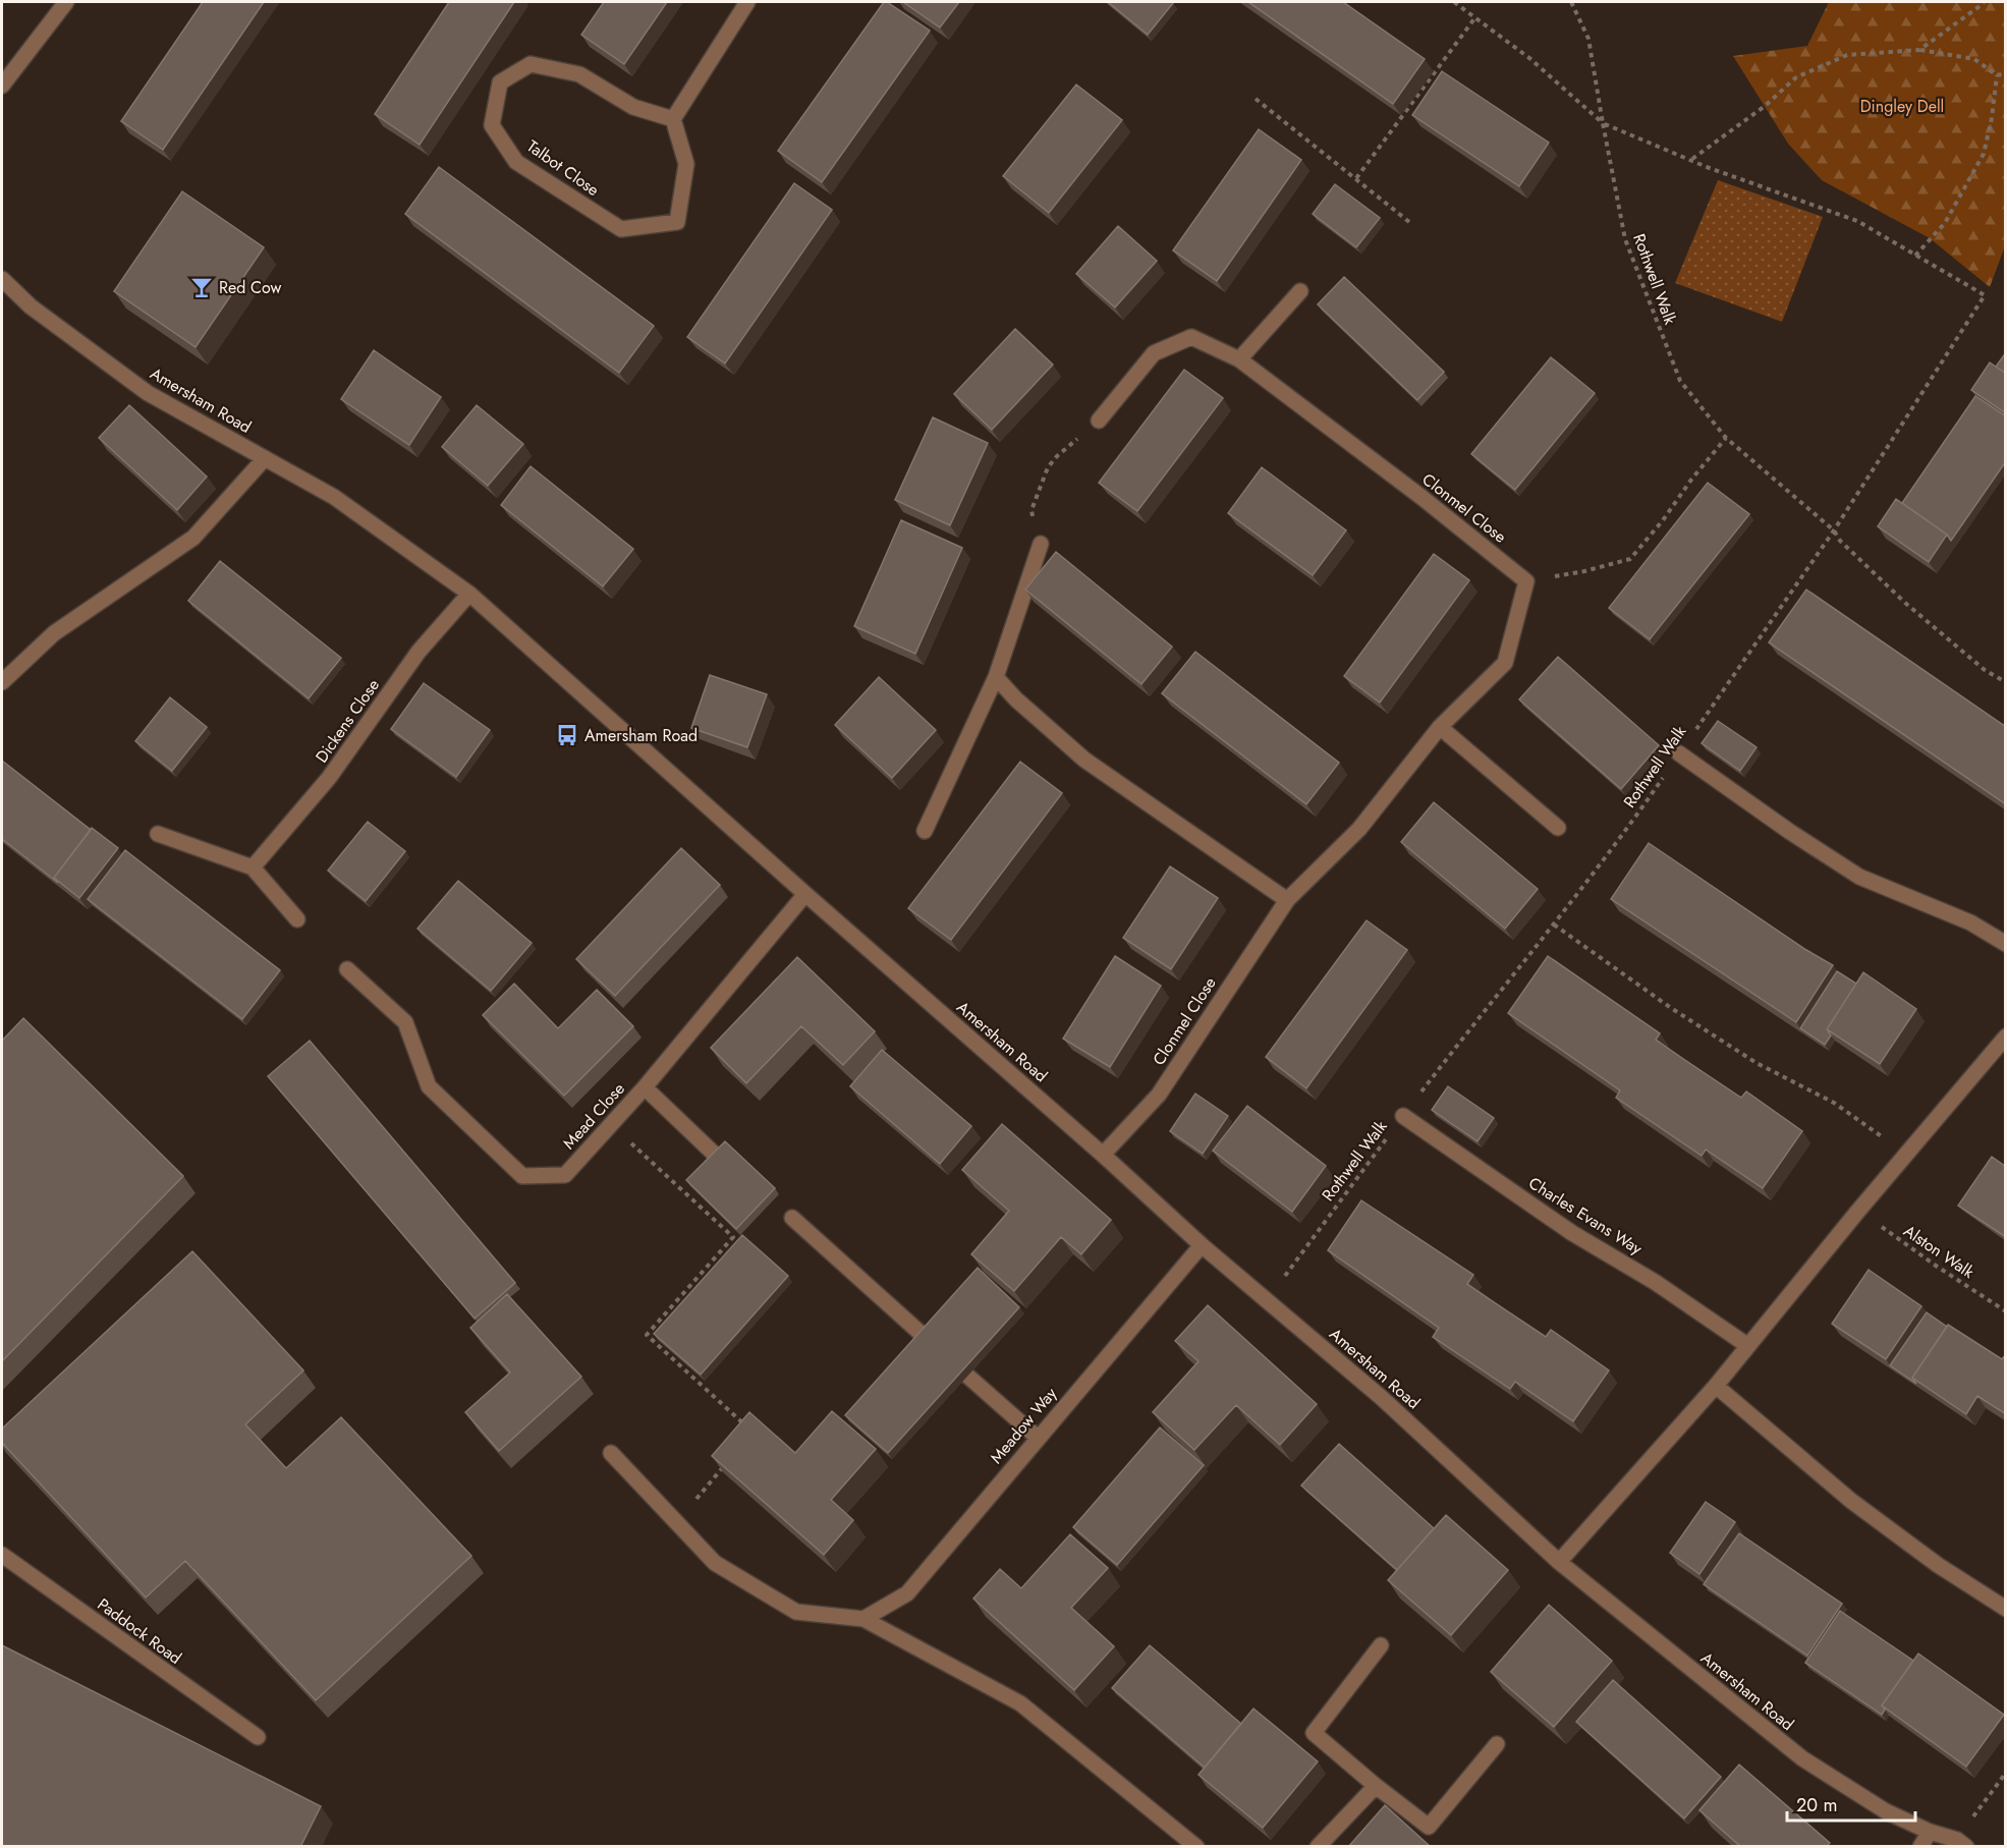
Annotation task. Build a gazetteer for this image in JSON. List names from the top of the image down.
{
  "streets": {
    "street": [
      "Talbot Close",
      "Amersham Road",
      "Clonmel Close",
      "Dickens Close",
      "Mead Close",
      "Charles Evans Way",
      "Meadow Way",
      "Paddock Road"
    ],
    "path": ["Rothwell Walk", "Alston Walk"]
  },
  "crossings": [
    ["Rothwell Walk", "Amersham Road"],
    ["Rothwell Walk", "Charles Evans Way"],
    ["Amersham Road", "Clonmel Close"],
    ["Amersham Road", "Dickens Close"],
    ["Amersham Road", "Mead Close"],
    ["Amersham Road", "Meadow Way"]
  ],
  "parks": ["Dingley Dell"],
  "places": {
    "bar": ["Red Cow"],
    "bus stop": ["Amersham Road"]
  },
  "scale_bar": "20 m"
}
